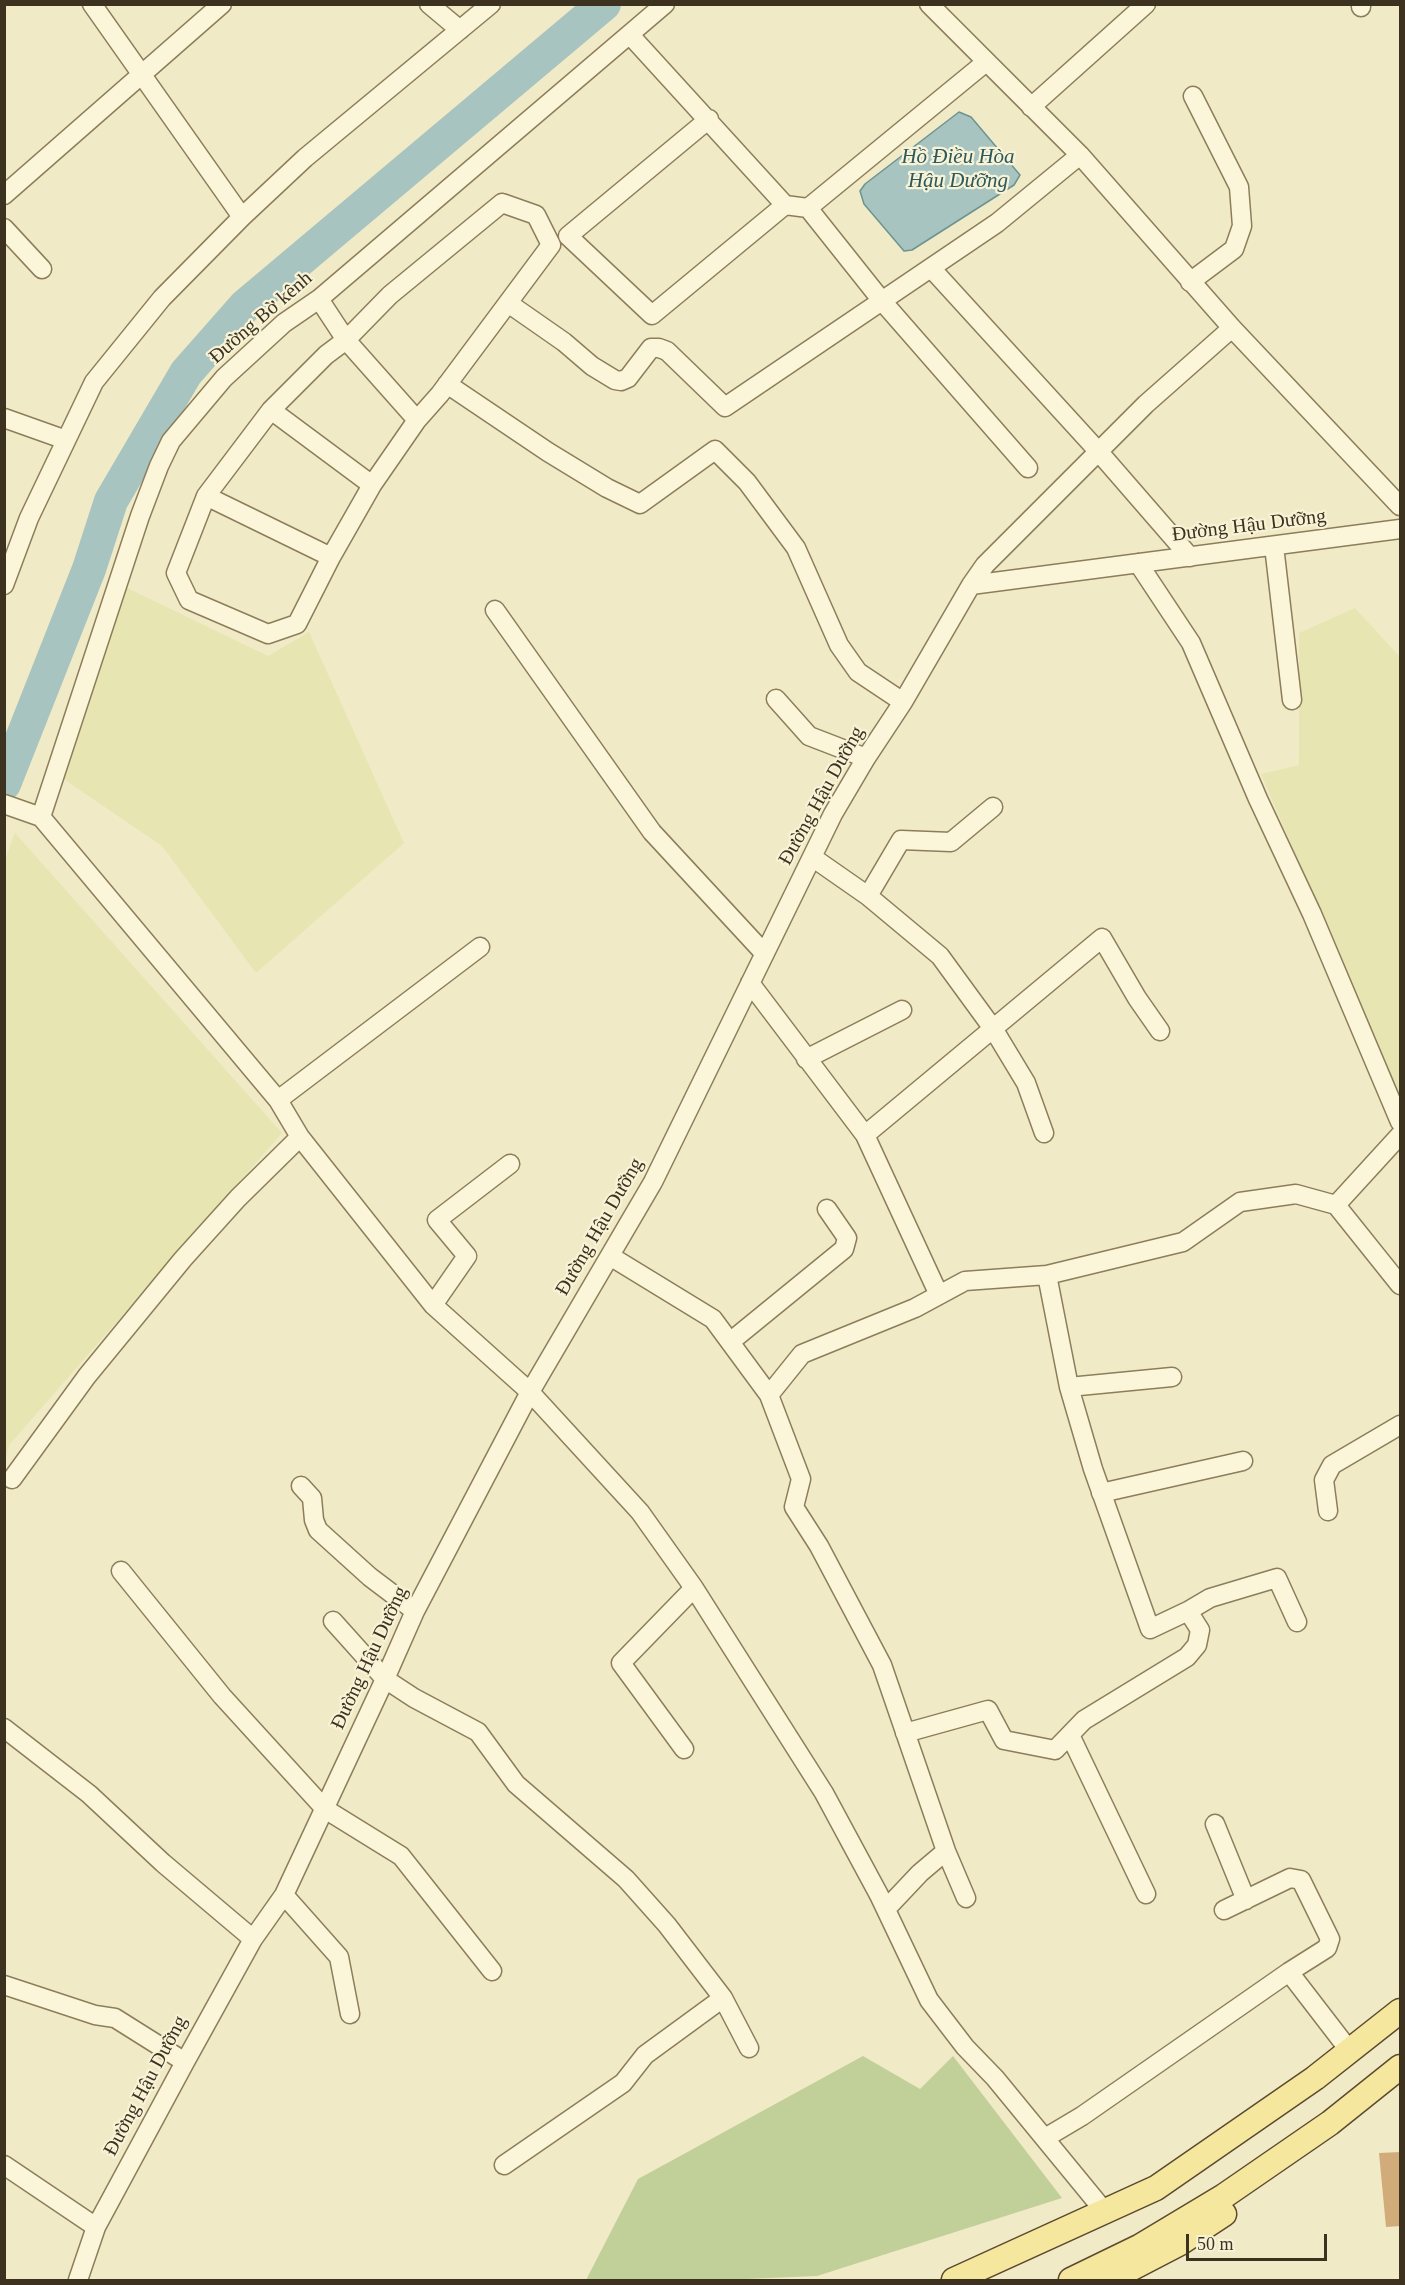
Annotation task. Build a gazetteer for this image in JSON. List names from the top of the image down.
{
  "streets": {
    "street": ["Đường Bờ kênh", "Đường Hậu Dưỡng"]
  },
  "water": ["Hồ Điều Hòa Hậu Dưỡng"],
  "scale_bar": "50 m"
}
